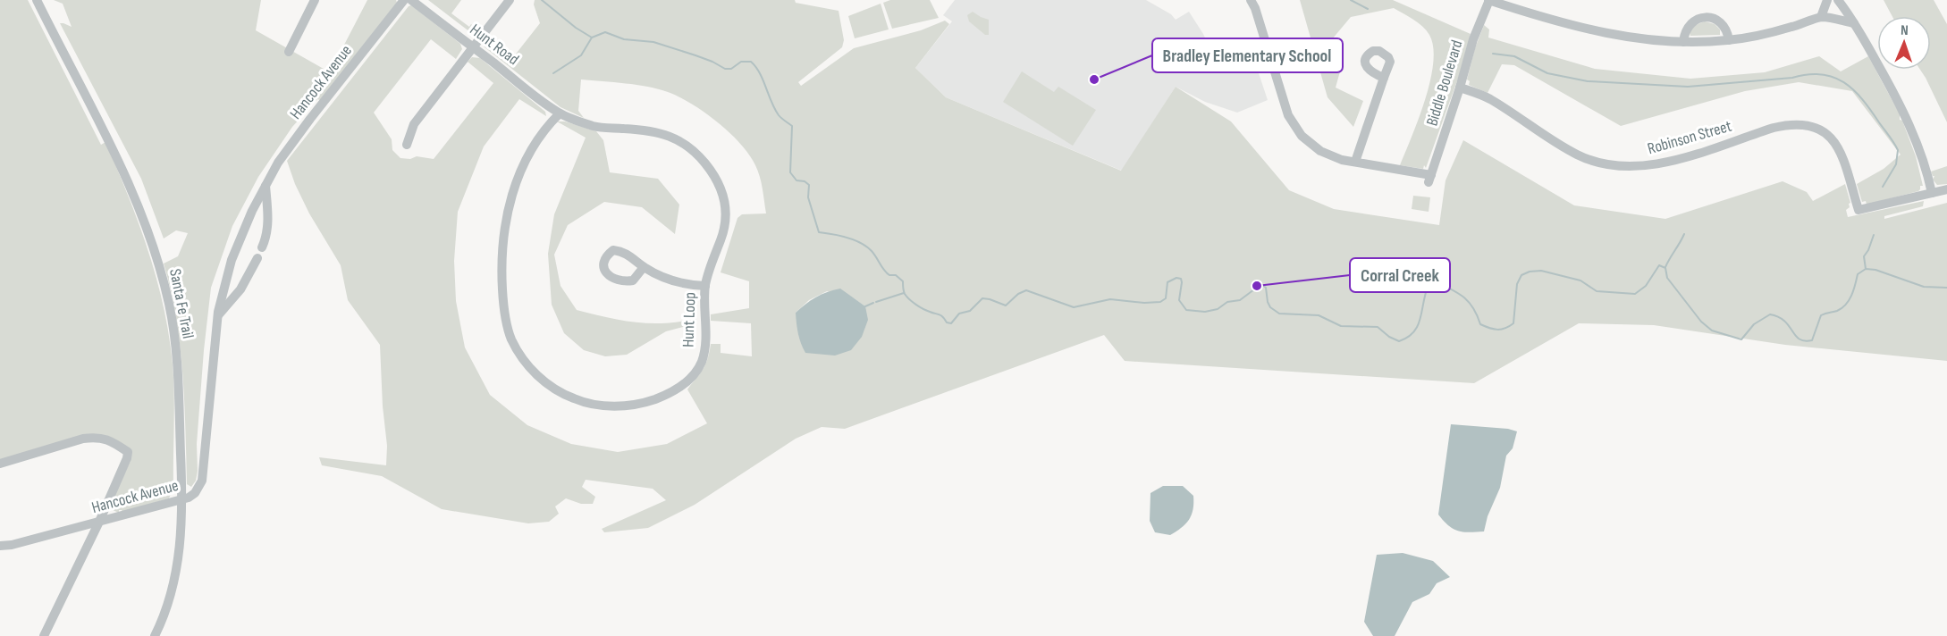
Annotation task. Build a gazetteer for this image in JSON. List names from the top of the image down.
{
  "streets": {
    "street": [
      "Hunt Road",
      "Hancock Avenue",
      "Biddle Boulevard",
      "Robinson Street",
      "Santa Fe Trail",
      "Hunt Loop"
    ]
  },
  "crossings": [
    ["Hunt Road", "Hunt Loop"],
    ["Hancock Avenue", "Santa Fe Trail"],
    ["Biddle Boulevard", "Robinson Street"]
  ],
  "places": ["Bradley Elementary School", "Corral Creek"],
  "north": "top"
}
